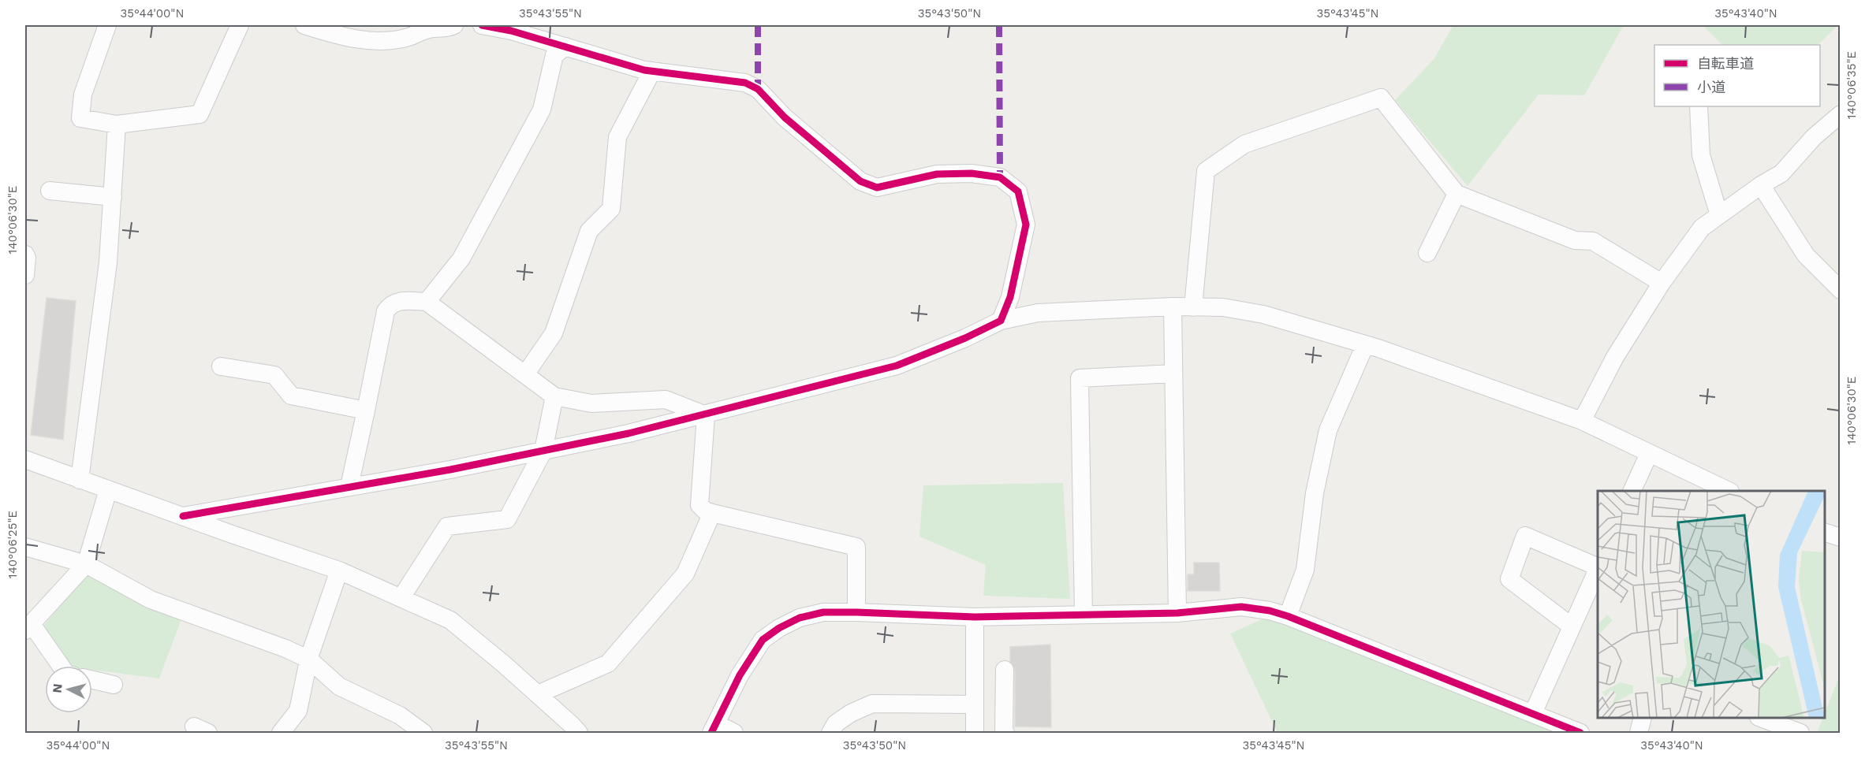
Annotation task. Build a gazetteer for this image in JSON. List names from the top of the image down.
{
  "legend": ["自転車道", "小道"],
  "north": "left",
  "coordinates": [
    "35°44'00\"N",
    "35°43'55\"N",
    "35°43'50\"N",
    "35°43'45\"N",
    "35°43'40\"N",
    "140°06'35\"E",
    "140°06'30\"E",
    "140°06'25\"E"
  ]
}
